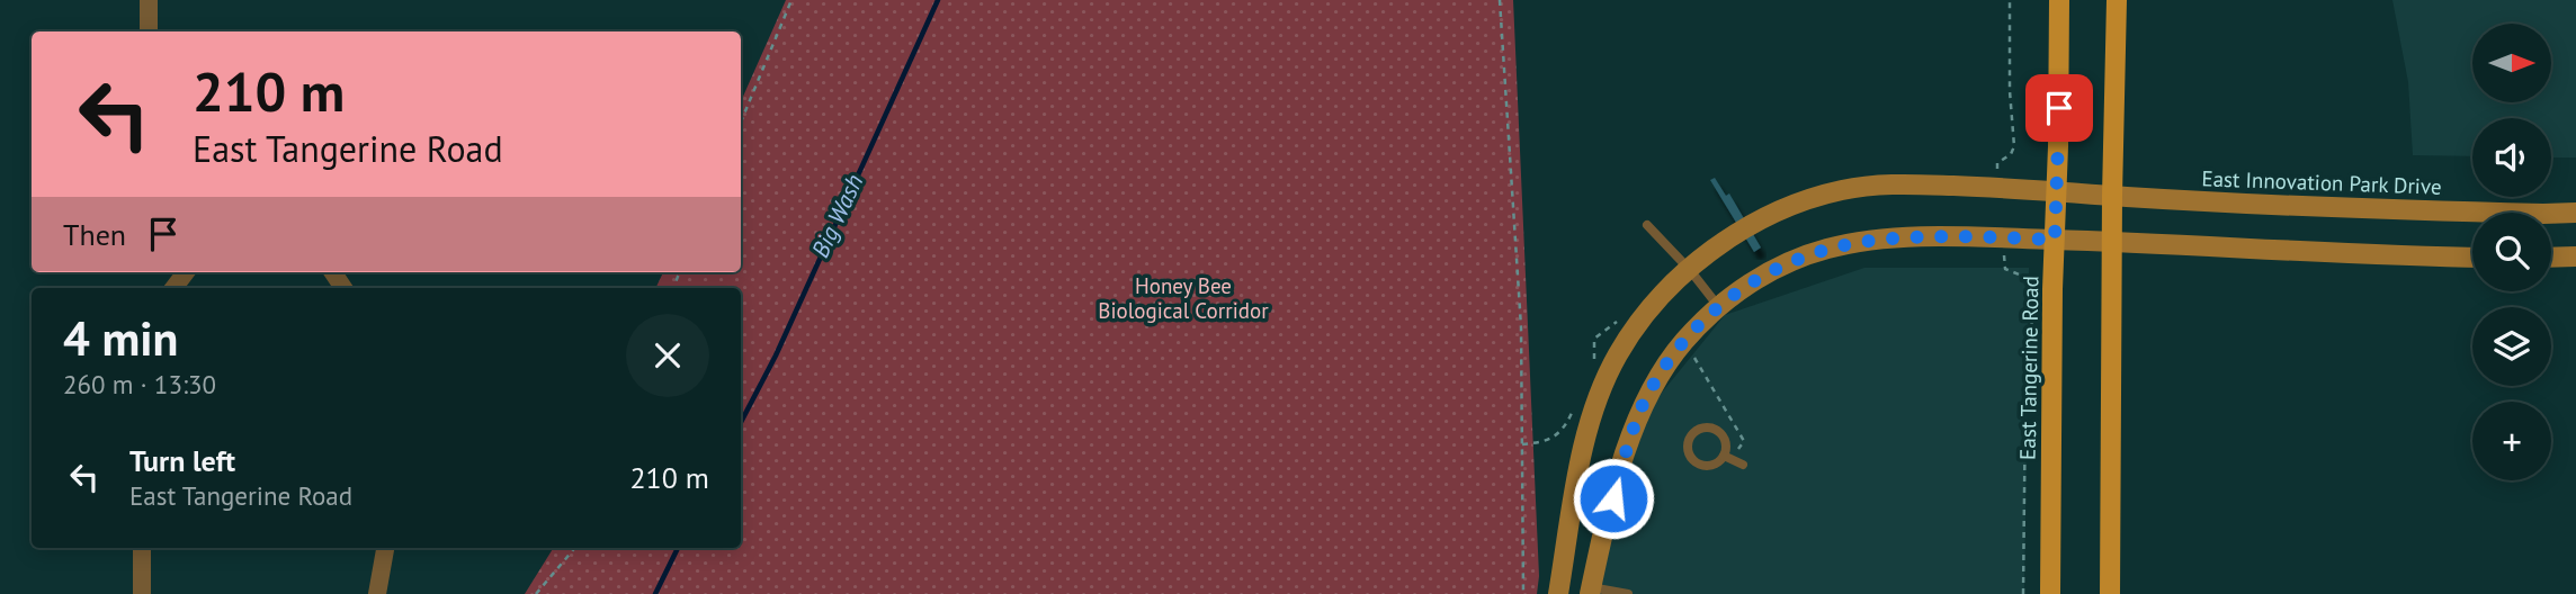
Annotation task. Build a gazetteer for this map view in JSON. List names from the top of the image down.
{
  "streets": {
    "main road": ["East Tangerine Road"],
    "street": ["East Innovation Park Drive"]
  },
  "crossings": [
    ["East Innovation Park Drive", "East Tangerine Road"]
  ],
  "water": ["Big Wash"],
  "parks": ["Honey Bee Biological Corridor"],
  "north": "right",
  "page": {
    "map_buttons": "+",
    "turn": ["210 m", "East Tangerine Road"],
    "then": "Then",
    "heading": ["4 min", "260 m · 13:30"],
    "list": [
      {
        "name": "Turn left",
        "note": "East Tangerine Road",
        "value": "210 m"
      }
    ]
  }
}
